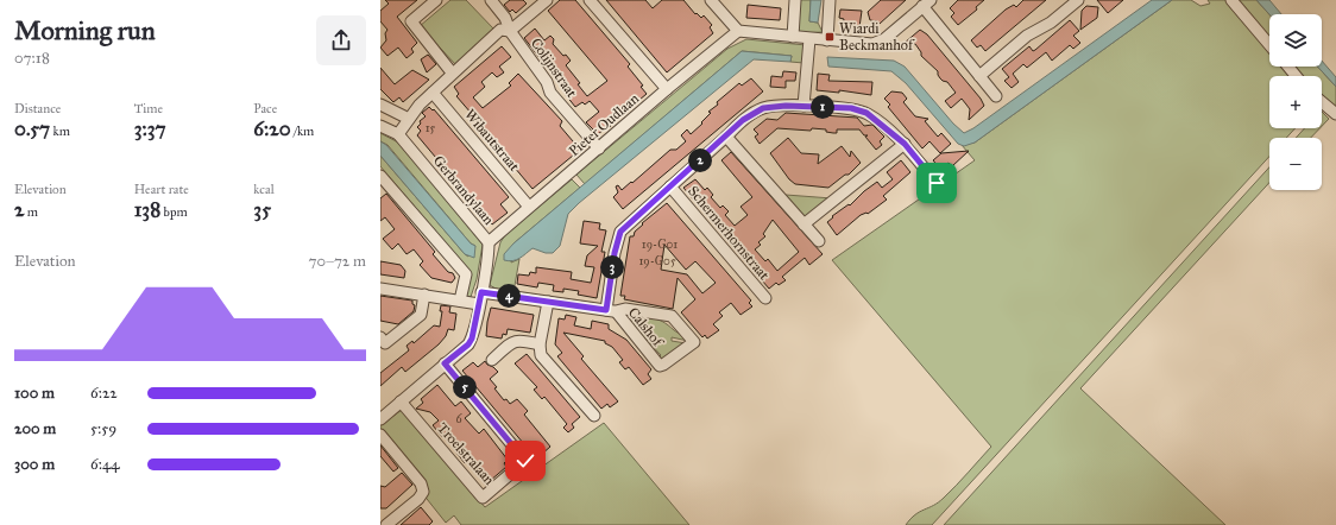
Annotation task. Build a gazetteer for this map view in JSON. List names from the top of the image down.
{
  "streets": {
    "street": [
      "Colijnstraat",
      "Pieter Oudlaan",
      "Wibautstraat",
      "Gerbrandylaan",
      "Schermerhornstraat",
      "Calshof",
      "Troelstralaan"
    ]
  },
  "crossings": [
    ["Colijnstraat", "Pieter Oudlaan"],
    ["Pieter Oudlaan", "Wibautstraat"],
    ["Pieter Oudlaan", "Gerbrandylaan"],
    ["Gerbrandylaan", "Calshof"],
    ["Gerbrandylaan", "Troelstralaan"],
    ["Schermerhornstraat", "Calshof"]
  ],
  "places": {
    "transit": ["Wiardi Beckmanhof"]
  },
  "house_numbers": [
    "15",
    "19-G01",
    "19-G05",
    "6"
  ],
  "page": {
    "heading": ["Morning run", "07:18"],
    "map_buttons": ["+", "−"],
    "stats": [
      ["Distance", "0.57 km"],
      ["Time", "3:37"],
      ["Pace", "6:20 /km"],
      ["Elevation", "2 m"],
      ["Heart rate", "138 bpm"],
      ["kcal", "35"]
    ],
    "pins": [
      "1",
      "2",
      "3",
      "4",
      "5"
    ],
    "chart": ["Elevation", "70–72 m"],
    "list": [
      {
        "name": "100 m",
        "note": "6:22"
      },
      {
        "name": "200 m",
        "note": "5:59"
      },
      {
        "name": "300 m",
        "note": "6:44"
      }
    ]
  }
}
